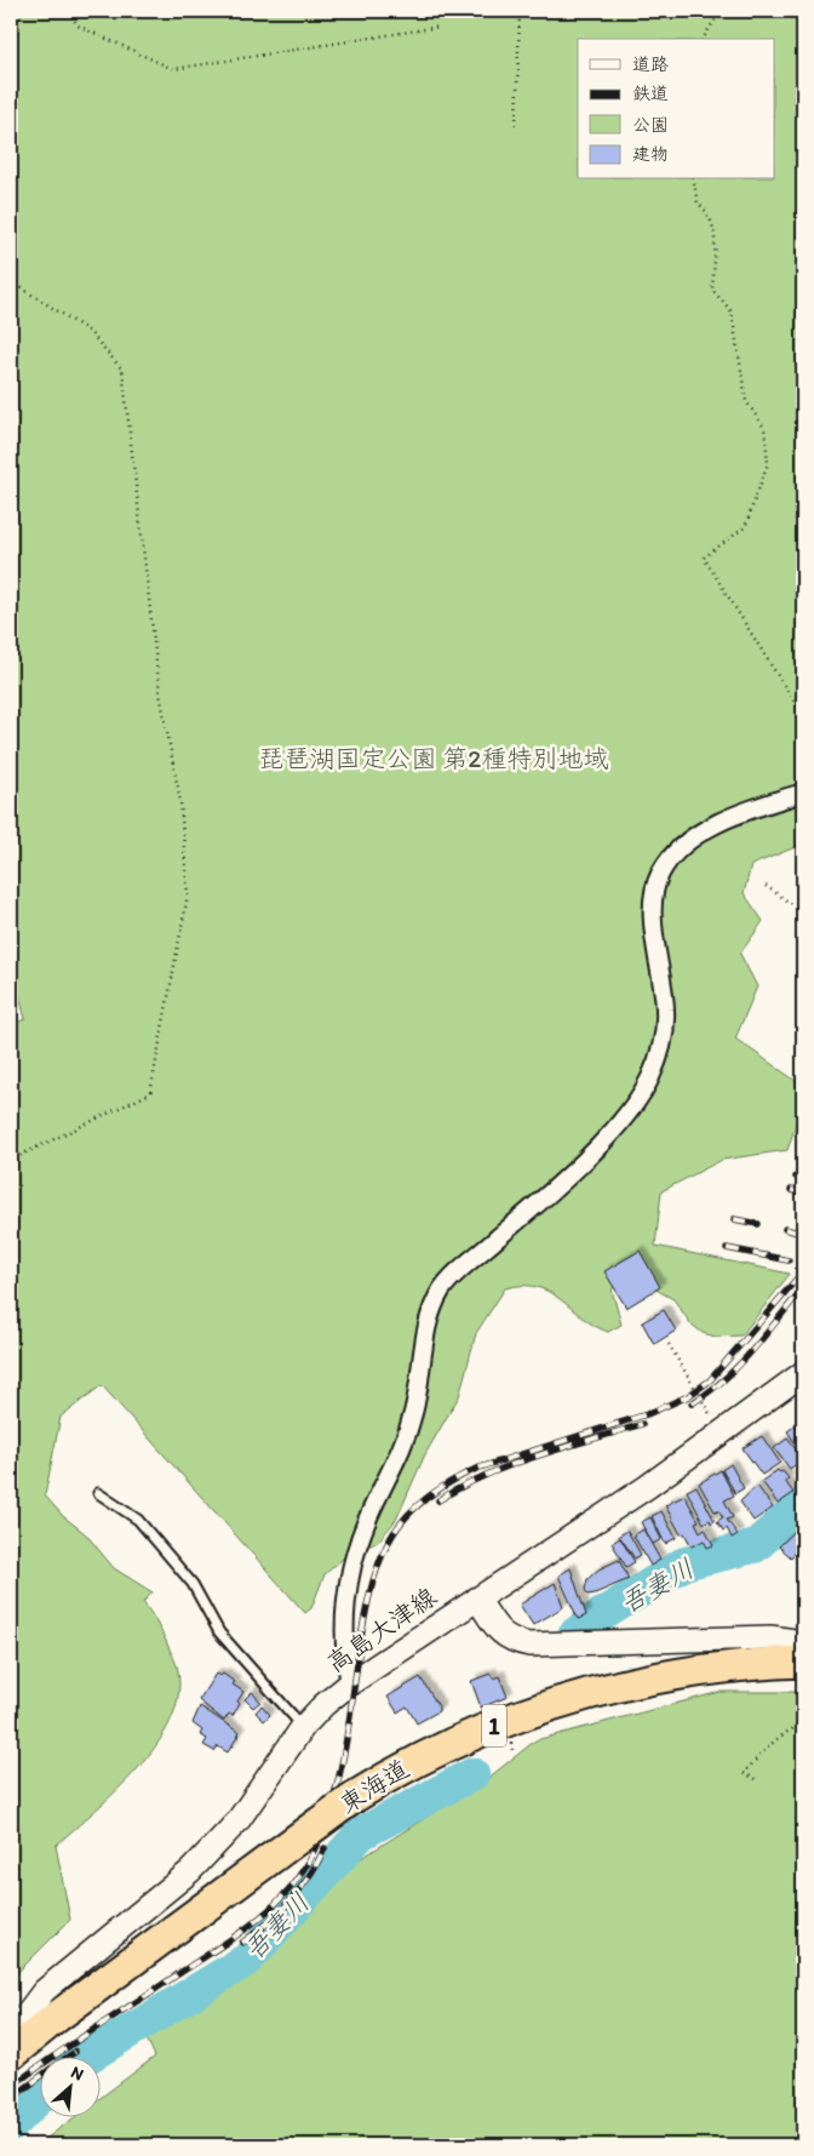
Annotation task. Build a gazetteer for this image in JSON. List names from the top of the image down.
{
  "streets": {
    "highway": ["1", "東海道"],
    "main road": ["高島大津線"]
  },
  "water": ["吾妻川"],
  "parks": ["琵琶湖国定公園 第2種特別地域"],
  "legend": [
    "道路",
    "鉄道",
    "公園",
    "建物"
  ],
  "north": "top right"
}
